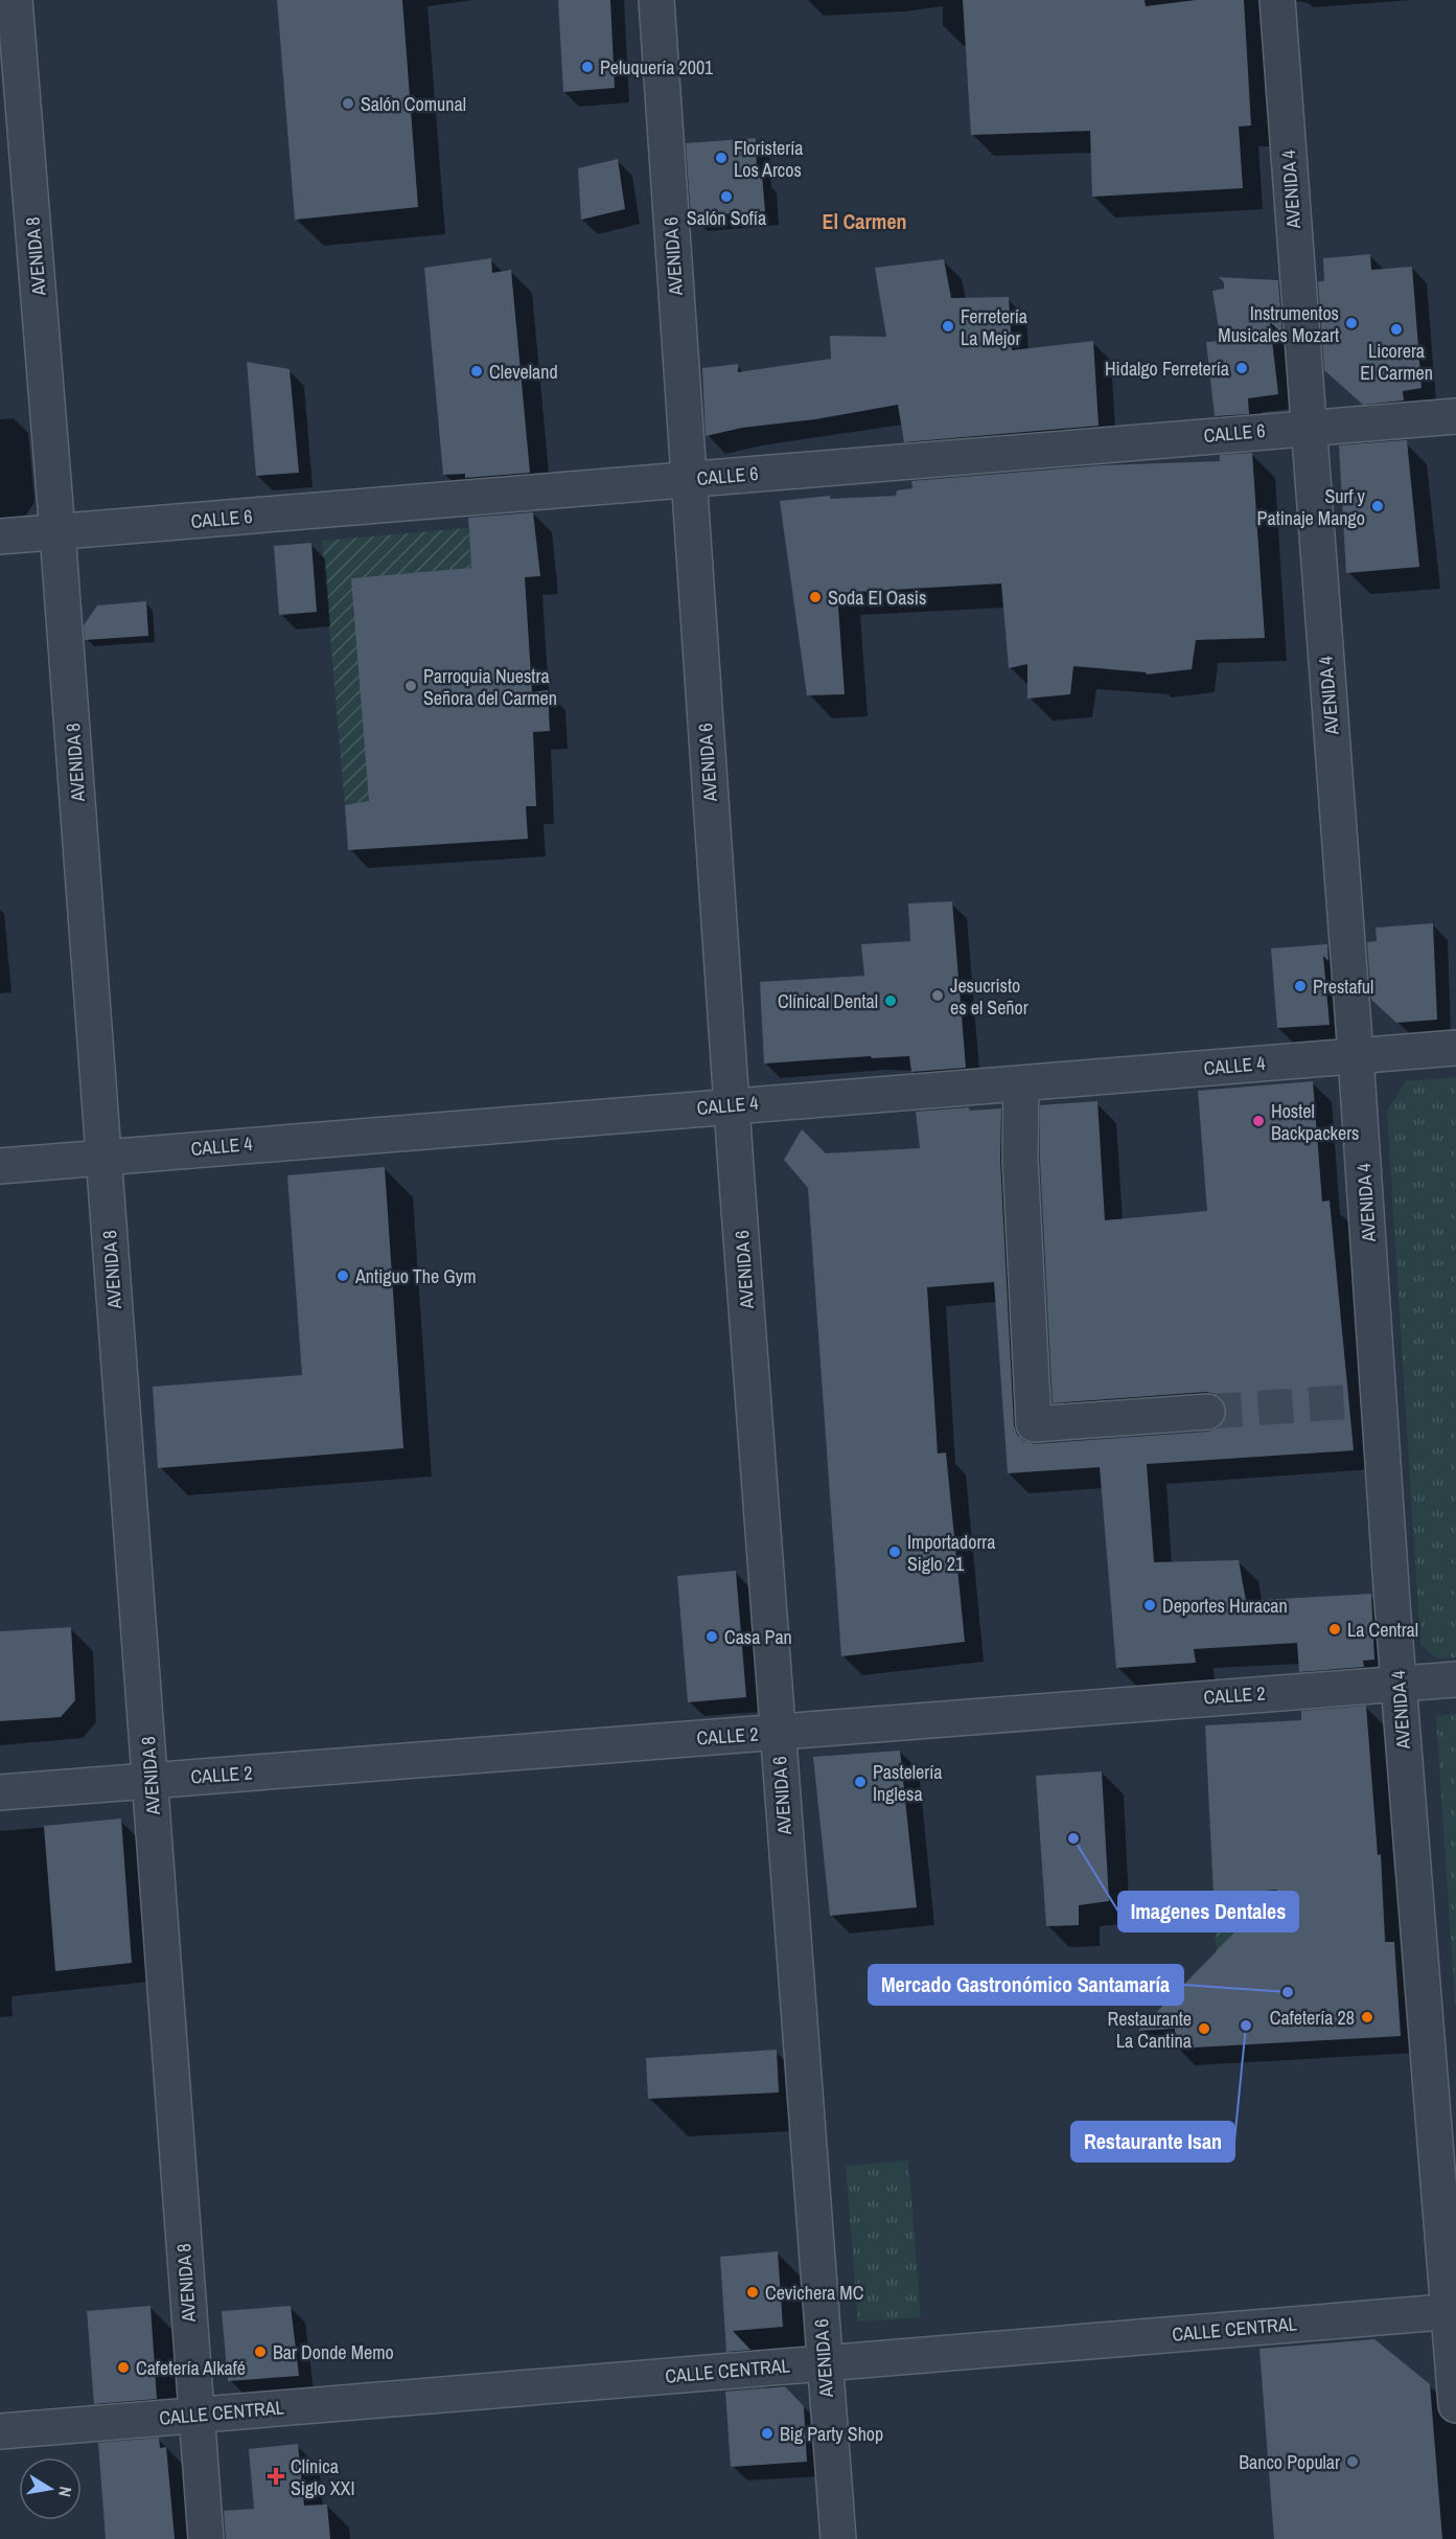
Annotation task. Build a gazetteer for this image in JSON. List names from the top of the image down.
{
  "streets": {
    "street": [
      "AVENIDA 4",
      "AVENIDA 8",
      "AVENIDA 6",
      "CALLE 6",
      "CALLE 4",
      "CALLE 2",
      "CALLE CENTRAL"
    ]
  },
  "crossings": [
    ["AVENIDA 4", "CALLE 6"],
    ["AVENIDA 4", "CALLE 4"],
    ["AVENIDA 4", "CALLE 2"],
    ["AVENIDA 4", "CALLE CENTRAL"],
    ["AVENIDA 8", "CALLE 6"],
    ["AVENIDA 8", "CALLE 4"],
    ["AVENIDA 8", "CALLE 2"],
    ["AVENIDA 8", "CALLE CENTRAL"],
    ["AVENIDA 6", "CALLE 6"],
    ["AVENIDA 6", "CALLE 4"],
    ["AVENIDA 6", "CALLE 2"],
    ["AVENIDA 6", "CALLE CENTRAL"]
  ],
  "districts": ["El Carmen"],
  "places": {
    "other": [
      "Peluquería 2001",
      "Salón Comunal",
      "Floristería Los Arcos",
      "Salón Sofía",
      "Instrumentos Musicales Mozart",
      "Ferretería La Mejor",
      "Licorera El Carmen",
      "Hidalgo Ferretería",
      "Cleveland",
      "Surf y Patinaje Mango",
      "Soda El Oasis",
      "Parroquia Nuestra Señora del Carmen",
      "Prestaful",
      "Jesucristo es el Señor",
      "Clínical Dental",
      "Hostel Backpackers",
      "Antiguo The Gym",
      "Importadorra Siglo 21",
      "Deportes Huracan",
      "La Central",
      "Casa Pan",
      "Pastelería Inglesa",
      "Imagenes Dentales",
      "Mercado Gastronómico Santamaría",
      "Cafetería 28",
      "Restaurante Isan",
      "Restaurante La Cantina",
      "Cevichera MC",
      "Bar Donde Memo",
      "Cafetería Alkafé",
      "Big Party Shop",
      "Banco Popular"
    ],
    "health": ["Clínica Siglo XXI"]
  },
  "north": "right"
}
